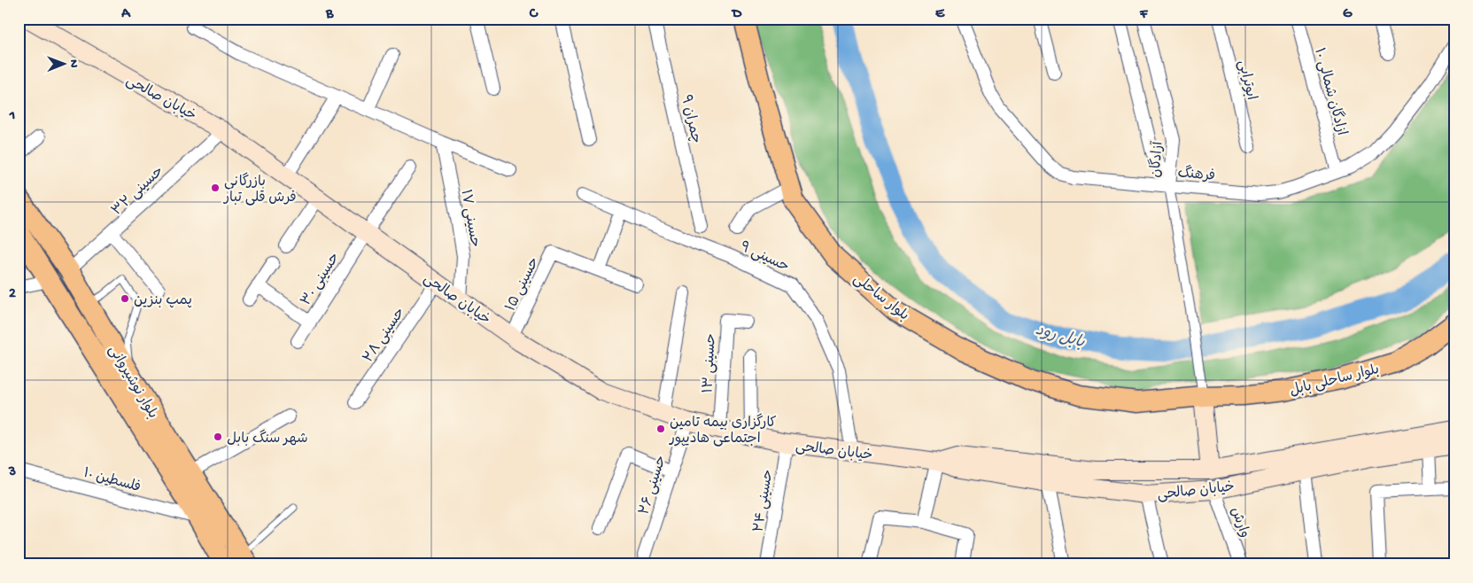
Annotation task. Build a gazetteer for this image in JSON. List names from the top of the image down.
{
  "streets": {
    "main road": [
      "خيابان صالحی",
      "بلوار ساحلی",
      "بلوار ساحلی بابل",
      "بلوار نوشیروانی"
    ],
    "street": [
      "ابوترابی",
      "ازادگان شمالی ۱۰",
      "چمران ۹",
      "آزادگان",
      "فرهنگ",
      "حسینی ۳۲",
      "حسینی ۱۷",
      "حسینی ٩",
      "حسینی ۳۰",
      "حسینی ۱۵",
      "حسینی ۲۸",
      "حسینی ۱۳",
      "فلسطین ۱۰",
      "حسینی ۲۶",
      "حسینی ۲۴",
      "وارش"
    ]
  },
  "crossings": [
    ["ازادگان شمالی ۱۰", "فرهنگ"],
    ["خيابان صالحی", "حسینی ۳۲"],
    ["خيابان صالحی", "حسینی ۱۷"],
    ["خيابان صالحی", "حسینی ٩"],
    ["خيابان صالحی", "حسینی ۳۰"],
    ["خيابان صالحی", "حسینی ۱۵"],
    ["خيابان صالحی", "حسینی ۲۸"],
    ["خيابان صالحی", "حسینی ۱۳"],
    ["خيابان صالحی", "حسینی ۲۶"],
    ["خيابان صالحی", "حسینی ۲۴"],
    ["خيابان صالحی", "وارش"],
    ["آزادگان", "فرهنگ"],
    ["حسینی ۳۲", "بلوار نوشیروانی"],
    ["بلوار ساحلی", "بلوار ساحلی بابل"],
    ["بلوار نوشیروانی", "فلسطین ۱۰"]
  ],
  "water": ["بابل رود"],
  "places": [
    "بازرگانی فرش قلی تبار",
    "پمپ بنزین",
    "کارگزاری بیمه تامین اجتماعی هادیپور",
    "شهر سنگ بابل"
  ],
  "north": "right",
  "grid": {
    "columns": [
      "A",
      "B",
      "C",
      "D",
      "E",
      "F",
      "G"
    ],
    "rows": ["1", "2", "3"]
  }
}
